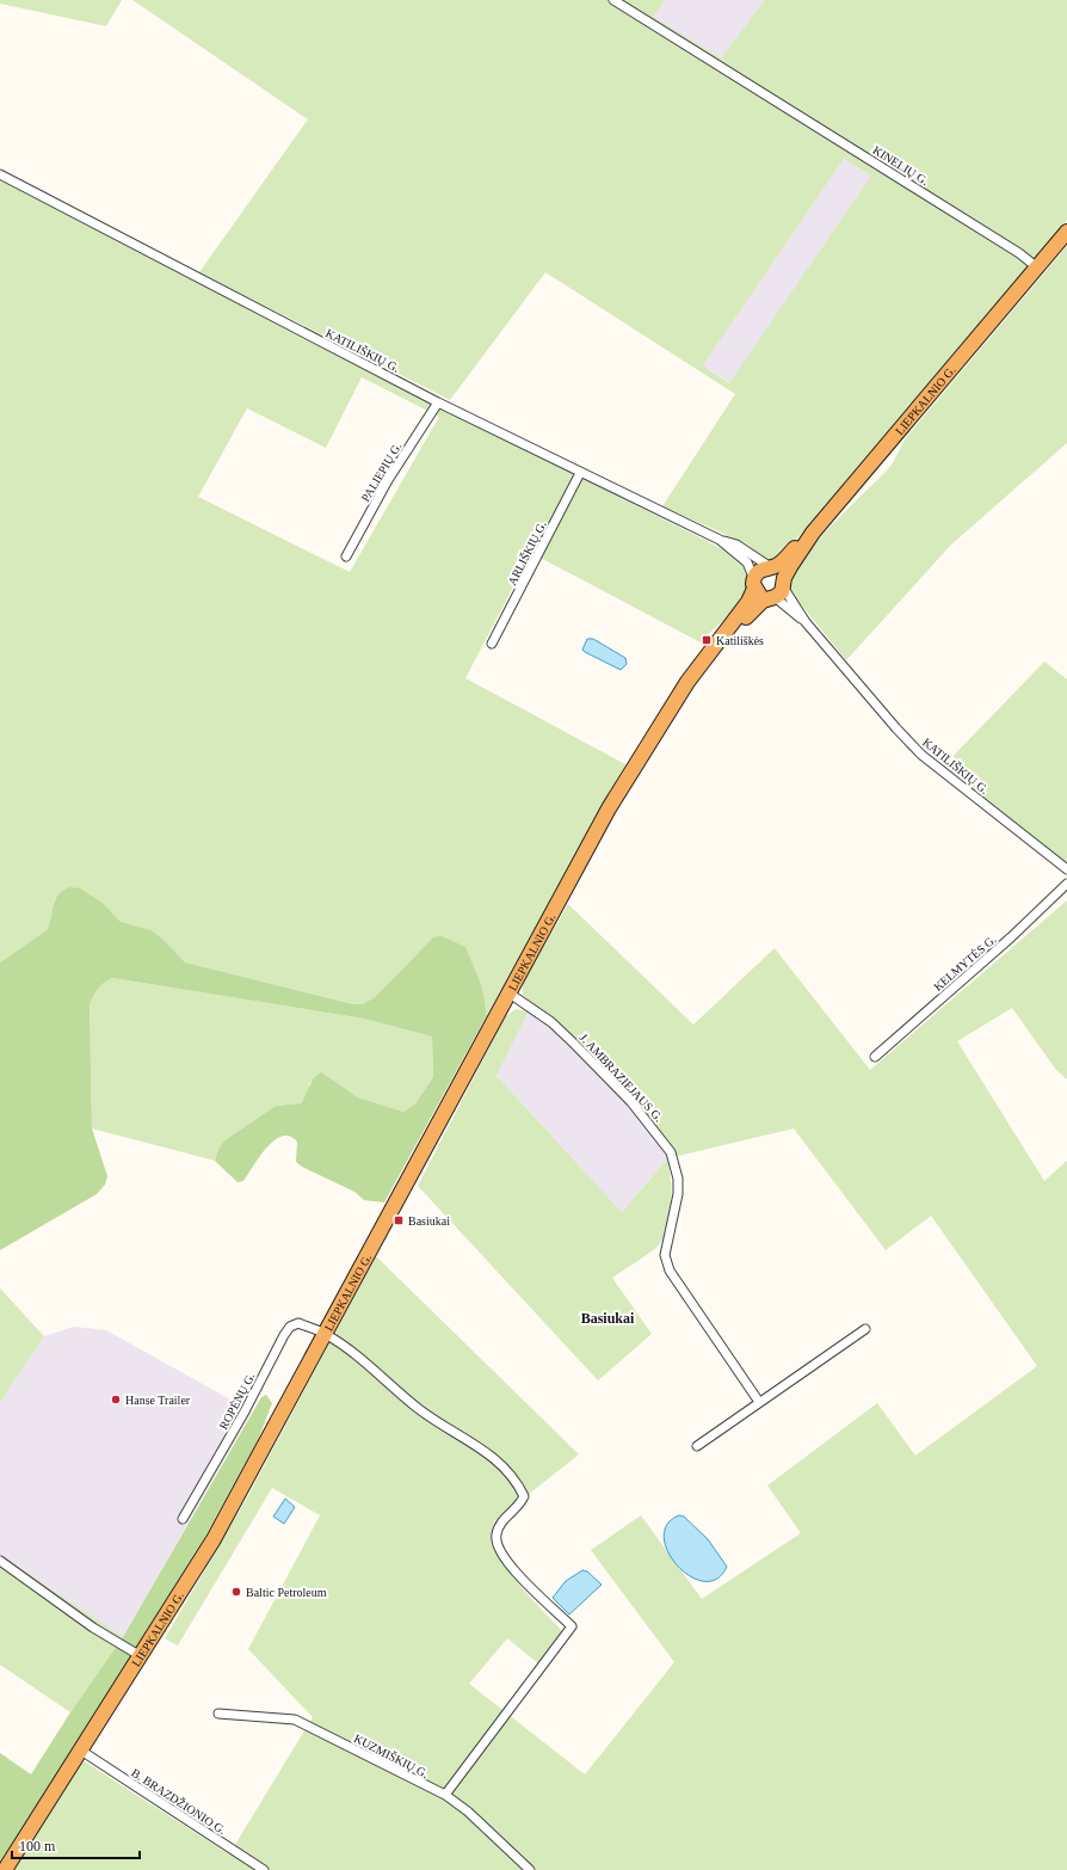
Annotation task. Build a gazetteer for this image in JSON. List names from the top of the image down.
{
  "streets": {
    "highway": ["LIEPKALNIO G."],
    "street": [
      "KINELIŲ G.",
      "KATILIŠKIŲ G.",
      "PALIEPIŲ G.",
      "ARLIŠKIŲ G.",
      "KELMYTĖS G.",
      "J. AMBRAZIEJAUS G.",
      "ROPĖNŲ G.",
      "KUZMIŠKIŲ G.",
      "B. BRAZDŽIONIO G."
    ]
  },
  "crossings": [
    ["KINELIŲ G.", "LIEPKALNIO G."],
    ["KATILIŠKIŲ G.", "LIEPKALNIO G."],
    ["KATILIŠKIŲ G.", "PALIEPIŲ G."],
    ["KATILIŠKIŲ G.", "ARLIŠKIŲ G."],
    ["LIEPKALNIO G.", "J. AMBRAZIEJAUS G."],
    ["LIEPKALNIO G.", "ROPĖNŲ G."],
    ["LIEPKALNIO G.", "B. BRAZDŽIONIO G."]
  ],
  "districts": ["Basiukai"],
  "places": {
    "transit": ["Katiliškės", "Basiukai"],
    "other": ["Hanse Trailer", "Baltic Petroleum"]
  },
  "scale_bar": "100 m"
}
